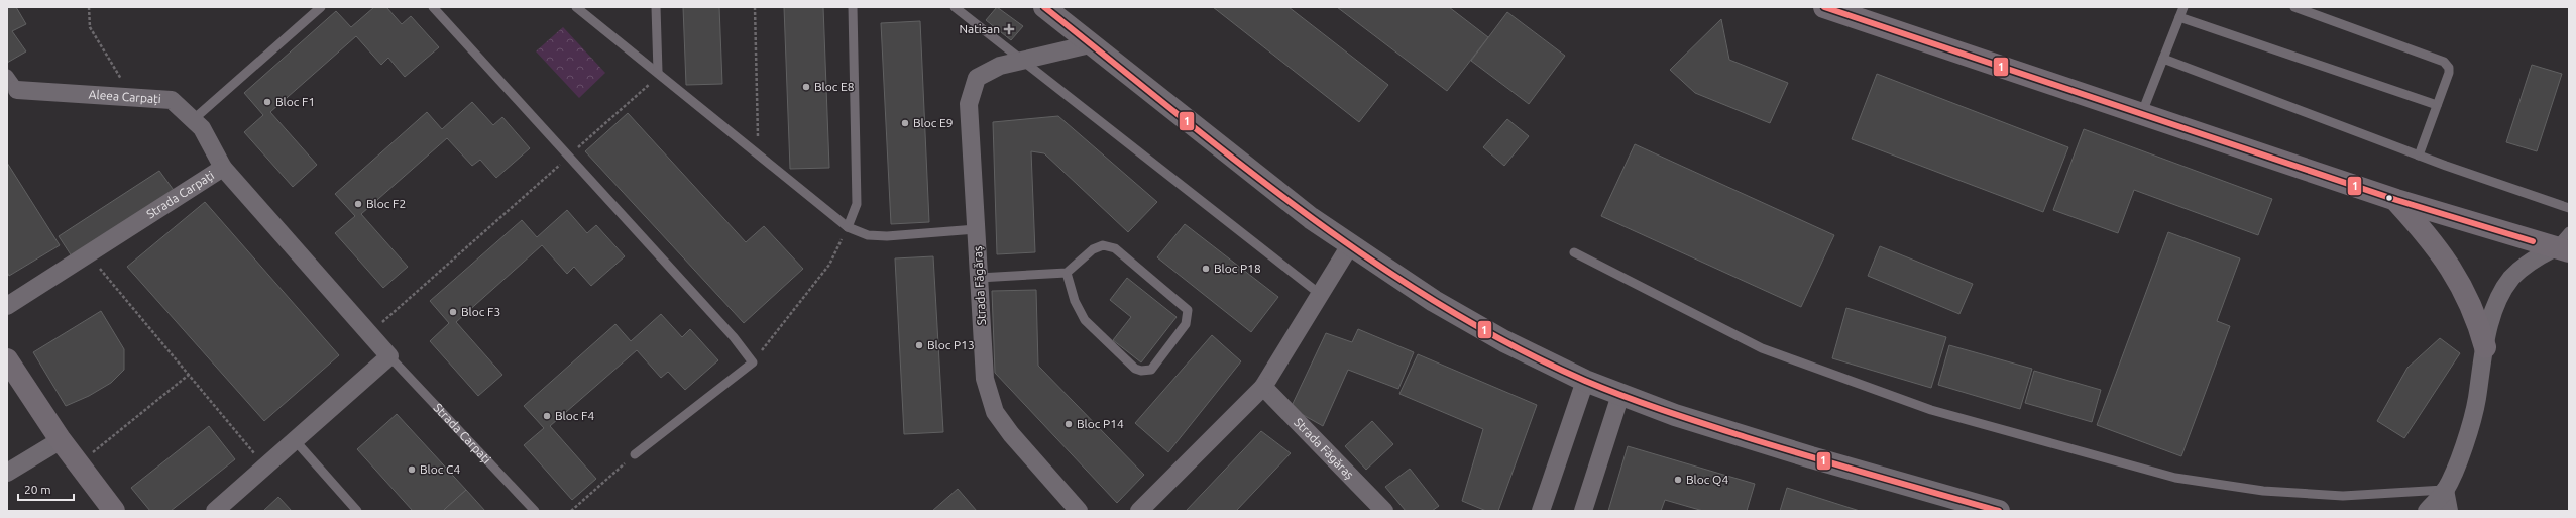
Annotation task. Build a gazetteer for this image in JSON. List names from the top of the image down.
{
  "streets": {
    "street": ["Aleea Carpați", "Strada Carpați", "Strada Făgăraș"]
  },
  "crossings": [
    ["Aleea Carpați", "Strada Carpați"]
  ],
  "places": {
    "health": ["Natisan"],
    "other": [
      "Bloc E8",
      "Bloc F1",
      "Bloc E9",
      "Bloc F2",
      "Bloc P18",
      "Bloc F3",
      "Bloc P13",
      "Bloc F4",
      "Bloc P14",
      "Bloc C4",
      "Bloc Q4"
    ]
  },
  "lines": ["transit line 1"],
  "scale_bar": "20 m"
}
